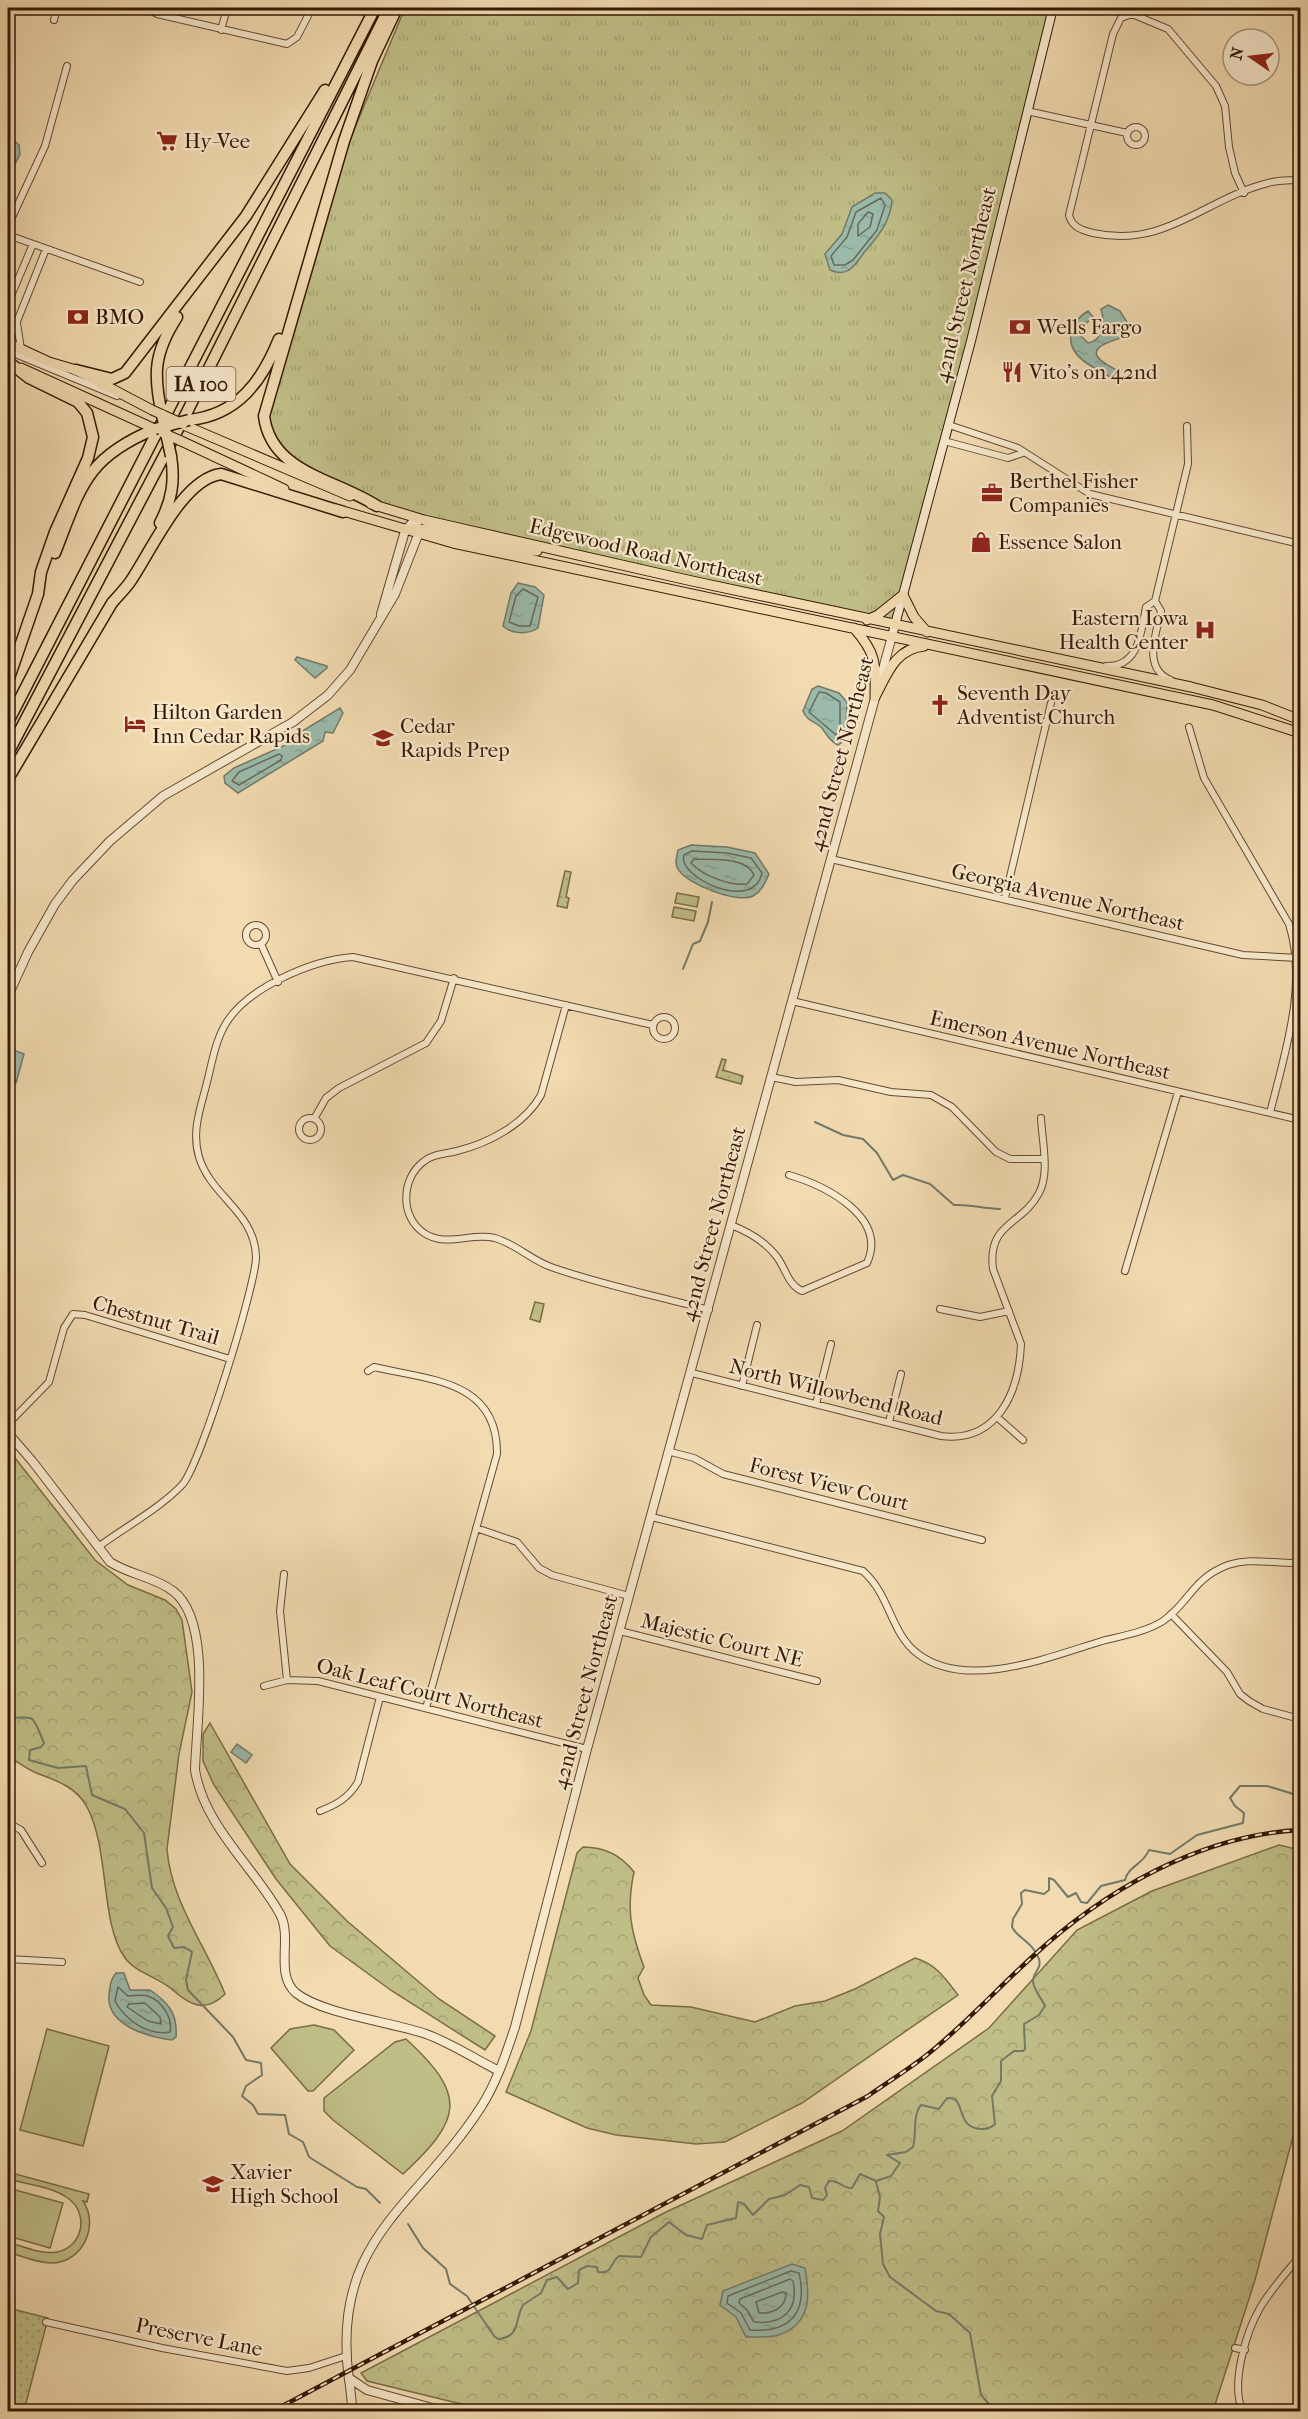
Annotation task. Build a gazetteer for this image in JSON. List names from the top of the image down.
{
  "streets": {
    "highway": ["IA 100"],
    "main road": ["42nd Street Northeast", "Edgewood Road Northeast"],
    "street": [
      "Georgia Avenue Northeast",
      "Emerson Avenue Northeast",
      "Chestnut Trail",
      "North Willowbend Road",
      "Forest View Court",
      "Majestic Court NE",
      "Oak Leaf Court Northeast",
      "Preserve Lane"
    ]
  },
  "crossings": [
    ["42nd Street Northeast", "Edgewood Road Northeast"],
    ["42nd Street Northeast", "Georgia Avenue Northeast"],
    ["42nd Street Northeast", "Emerson Avenue Northeast"],
    ["42nd Street Northeast", "North Willowbend Road"],
    ["42nd Street Northeast", "Forest View Court"],
    ["42nd Street Northeast", "Majestic Court NE"],
    ["42nd Street Northeast", "Oak Leaf Court Northeast"],
    ["42nd Street Northeast", "Preserve Lane"]
  ],
  "places": {
    "supermarket": ["Hy-Vee"],
    "bank": ["BMO", "Wells Fargo"],
    "restaurant": ["Vito's on 42nd"],
    "office": ["Berthel Fisher Companies"],
    "shop": ["Essence Salon"],
    "hospital": ["Eastern Iowa Health Center"],
    "church": ["Seventh Day Adventist Church"],
    "hotel": ["Hilton Garden Inn Cedar Rapids"],
    "school or university": ["Cedar Rapids Prep", "Xavier High School"]
  },
  "north": "left"
}
